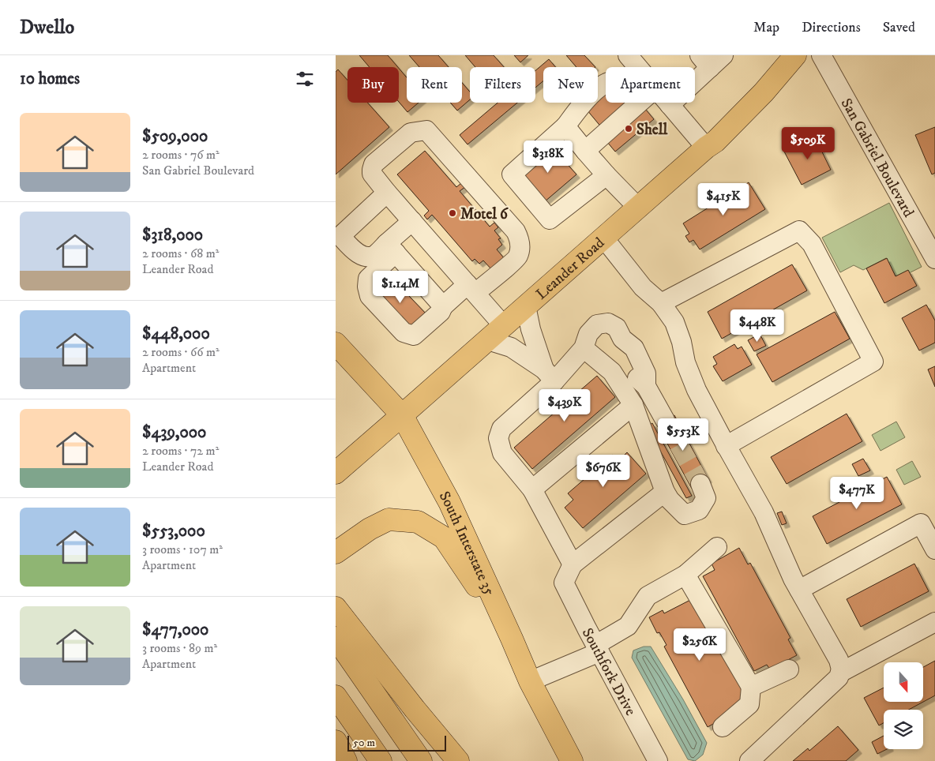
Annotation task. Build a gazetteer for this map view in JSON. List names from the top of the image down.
{
  "streets": {
    "main road": ["Leander Road", "South Interstate 35"],
    "street": ["San Gabriel Boulevard", "Southfork Drive"]
  },
  "crossings": [
    ["Leander Road", "South Interstate 35"]
  ],
  "places": ["Shell", "Motel 6"],
  "scale_bar": "50 m",
  "north": "bottom",
  "page": {
    "header": "Dwello",
    "nav": ["Map", "Directions", "Saved"],
    "heading": "10 homes",
    "chip": [
      "Buy",
      "Rent",
      "Filters",
      "New",
      "Apartment"
    ],
    "list": [
      {
        "name": "$509,000",
        "note": "2 rooms · 76 m² · San Gabriel Boulevard"
      },
      {
        "name": "$318,000",
        "note": "2 rooms · 68 m² · Leander Road"
      },
      {
        "name": "$448,000",
        "note": "2 rooms · 66 m² · Apartment"
      },
      {
        "name": "$439,000",
        "note": "2 rooms · 72 m² · Leander Road"
      },
      {
        "name": "$553,000",
        "note": "3 rooms · 107 m² · Apartment"
      },
      {
        "name": "$477,000",
        "note": "3 rooms · 89 m² · Apartment"
      }
    ],
    "price": [
      "$509K",
      "$318K",
      "$415K",
      "$1.14M",
      "$448K",
      "$439K",
      "$553K",
      "$676K",
      "$477K",
      "$256K"
    ],
    "scale": "50 m"
  }
}
